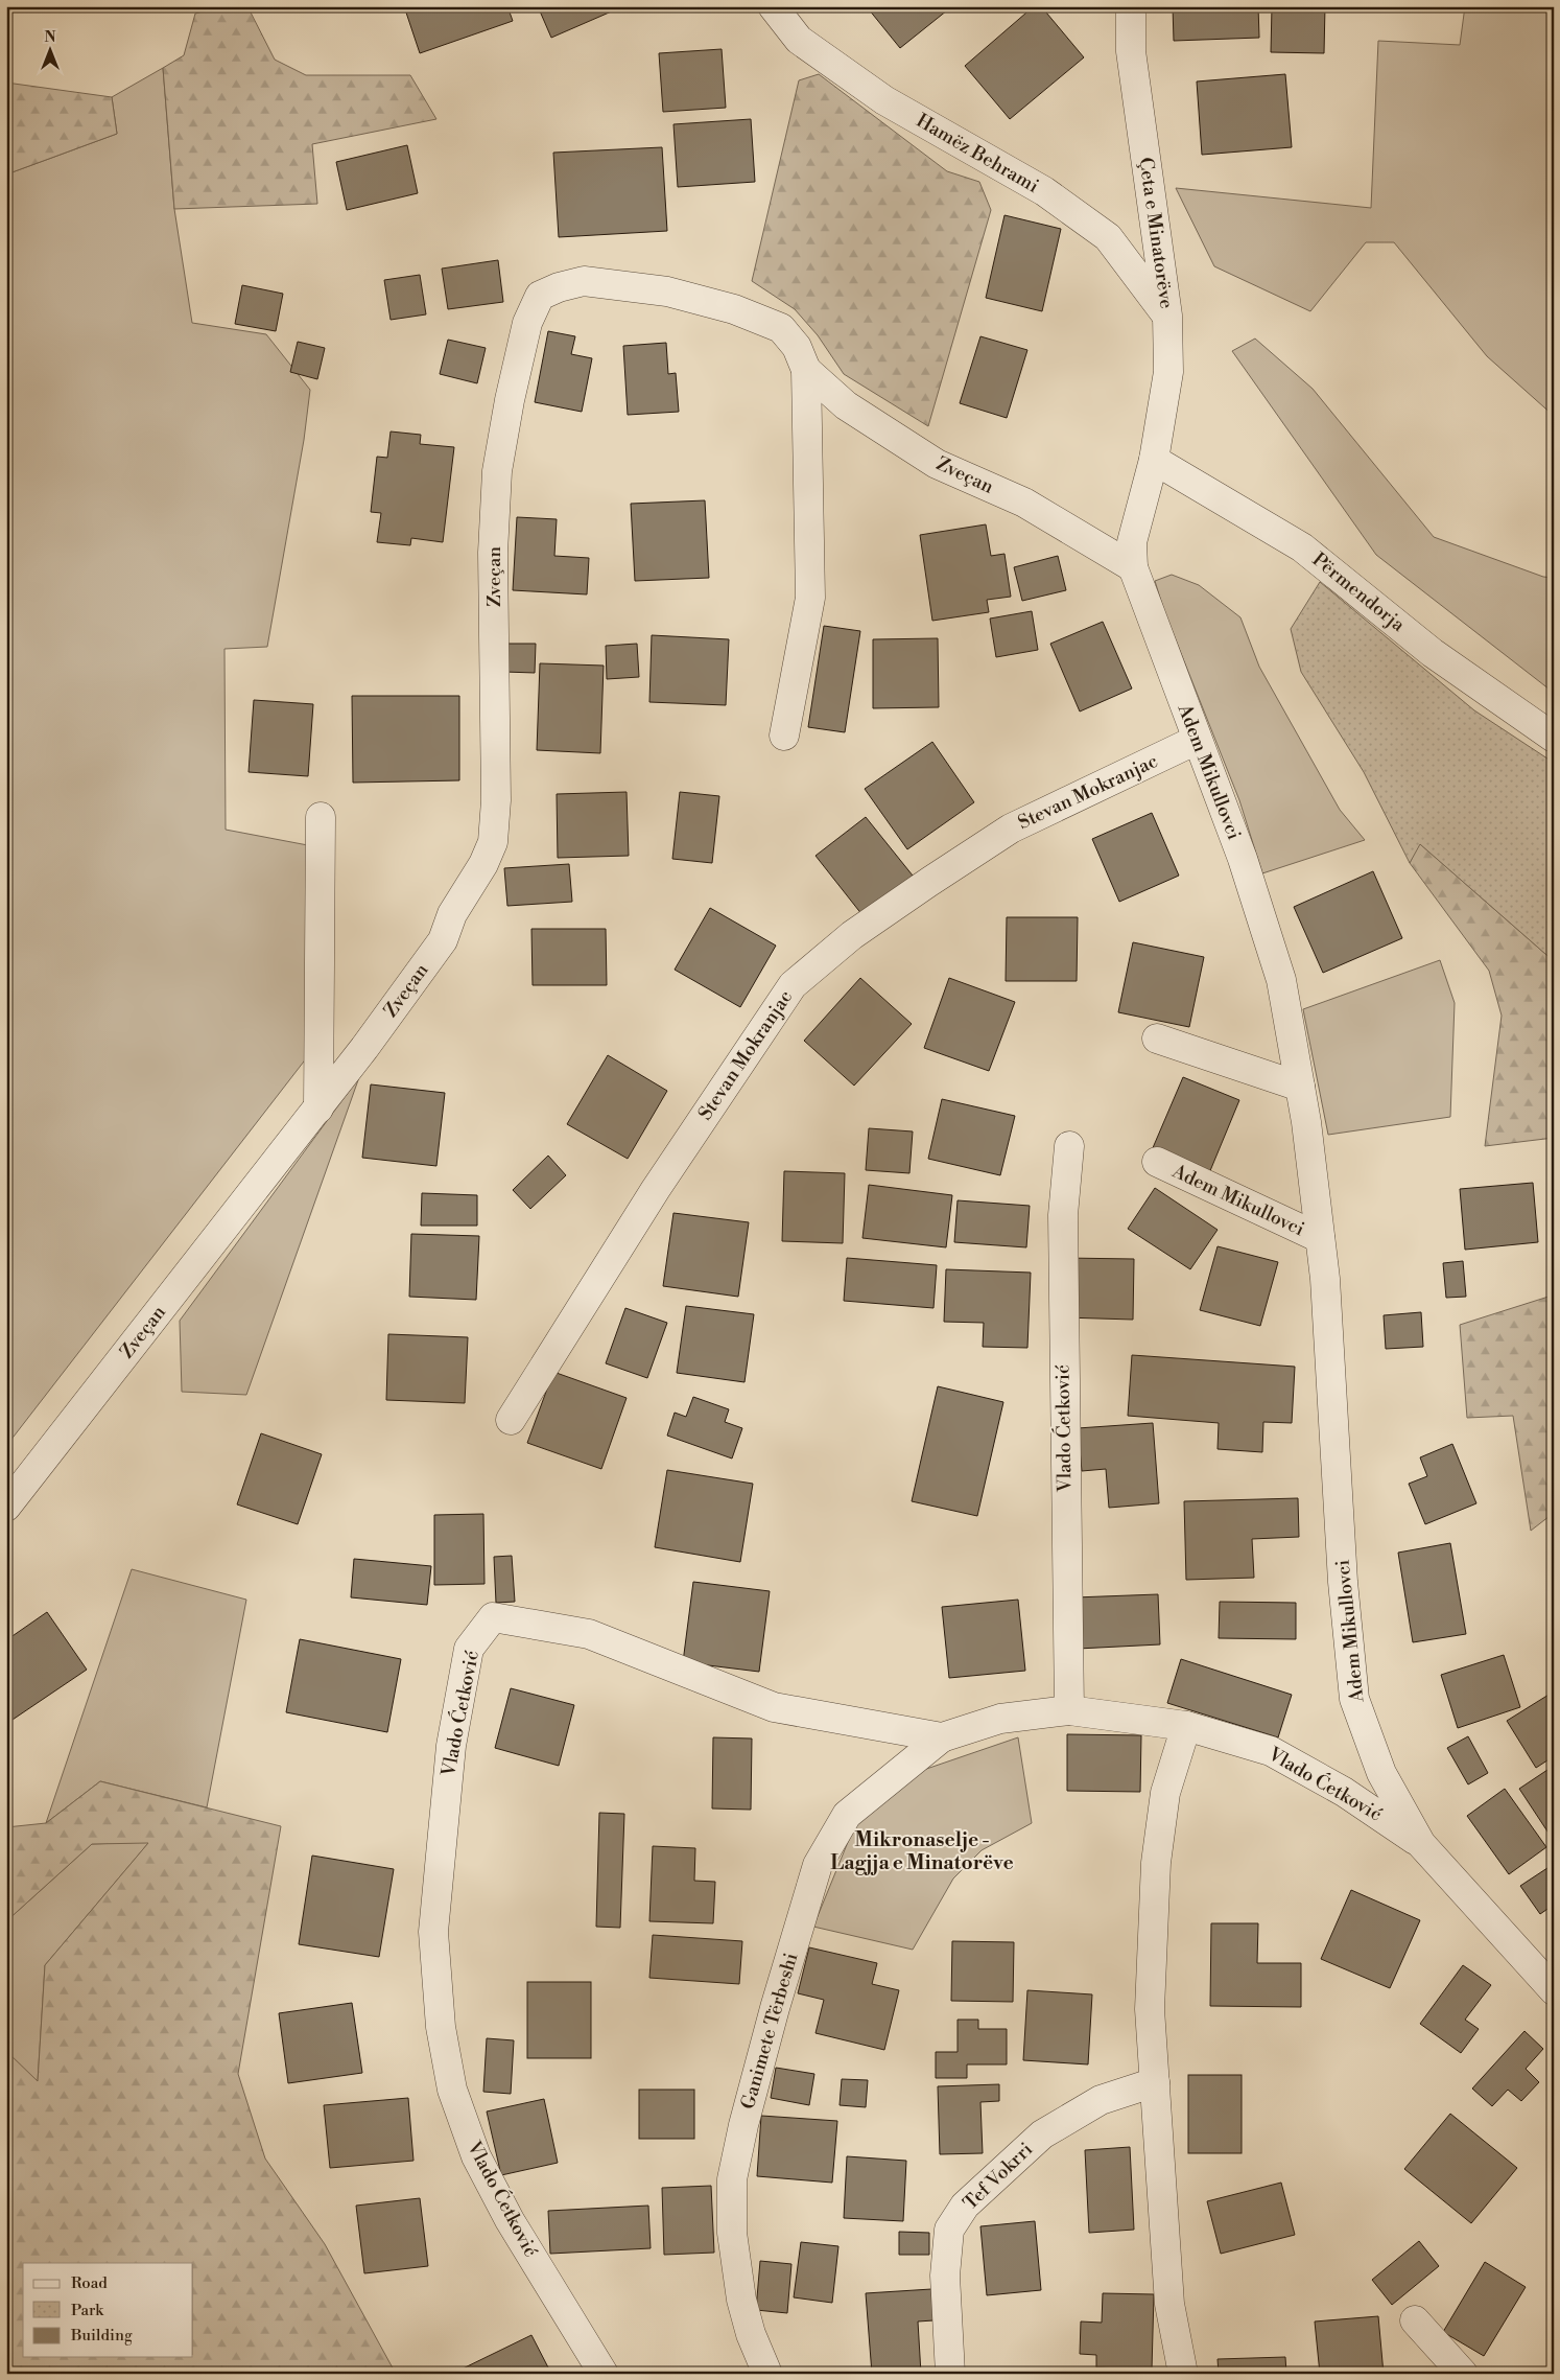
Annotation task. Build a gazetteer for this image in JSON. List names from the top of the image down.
{
  "streets": {
    "street": [
      "Hamëz Behrami",
      "Çeta e Minatorëve",
      "Zveçan",
      "Përmendorja",
      "Adem Mikullovci",
      "Stevan Mokranjac",
      "Vlado Ćetković",
      "Ganimete Tërbeshi",
      "Tef Vokrri"
    ]
  },
  "crossings": [
    ["Hamëz Behrami", "Çeta e Minatorëve"],
    ["Çeta e Minatorëve", "Përmendorja"],
    ["Çeta e Minatorëve", "Adem Mikullovci"],
    ["Zveçan", "Adem Mikullovci"],
    ["Përmendorja", "Adem Mikullovci"],
    ["Adem Mikullovci", "Stevan Mokranjac"],
    ["Adem Mikullovci", "Vlado Ćetković"],
    ["Vlado Ćetković", "Ganimete Tërbeshi"]
  ],
  "districts": ["Mikronaselje - Lagjja e Minatorëve"],
  "legend": ["Road", "Park", "Building"],
  "north": "top"
}
